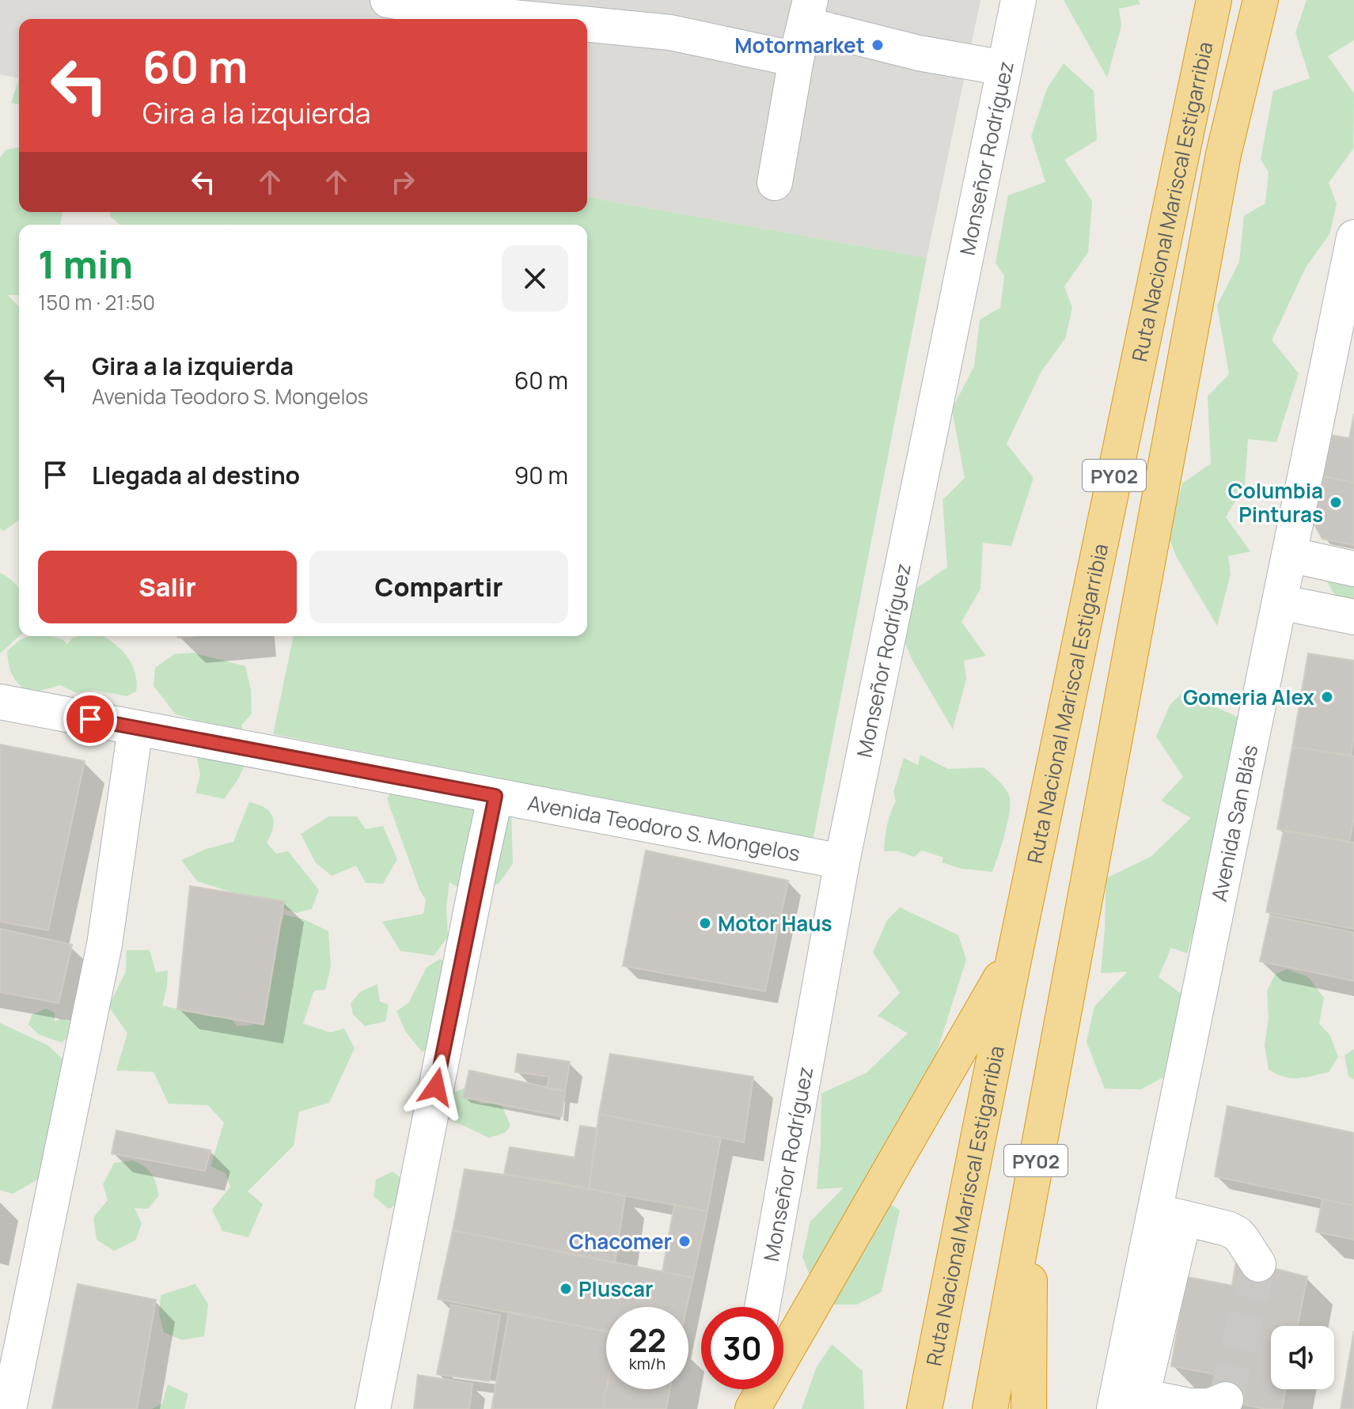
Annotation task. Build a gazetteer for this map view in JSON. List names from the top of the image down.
{
  "streets": {
    "highway": ["Ruta Nacional Mariscal Estigarribia", "PY02"],
    "street": ["Monseñor Rodríguez", "Avenida San Blás", "Avenida Teodoro S. Mongelos"]
  },
  "crossings": [
    ["Monseñor Rodríguez", "Avenida Teodoro S. Mongelos"]
  ],
  "places": [
    "Motormarket",
    "Columbia Pinturas",
    "Gomeria Alex",
    "Motor Haus",
    "Chacomer",
    "Pluscar"
  ],
  "page": {
    "turn": ["60 m", "Gira a la izquierda"],
    "heading": ["1 min", "150 m · 21:50"],
    "list": [
      {
        "name": "Gira a la izquierda",
        "note": "Avenida Teodoro S. Mongelos",
        "value": "60 m"
      },
      {
        "name": "Llegada al destino",
        "value": "90 m"
      }
    ],
    "buttons": ["Salir", "Compartir"],
    "speed": "22 km/h",
    "limit": "30"
  }
}
